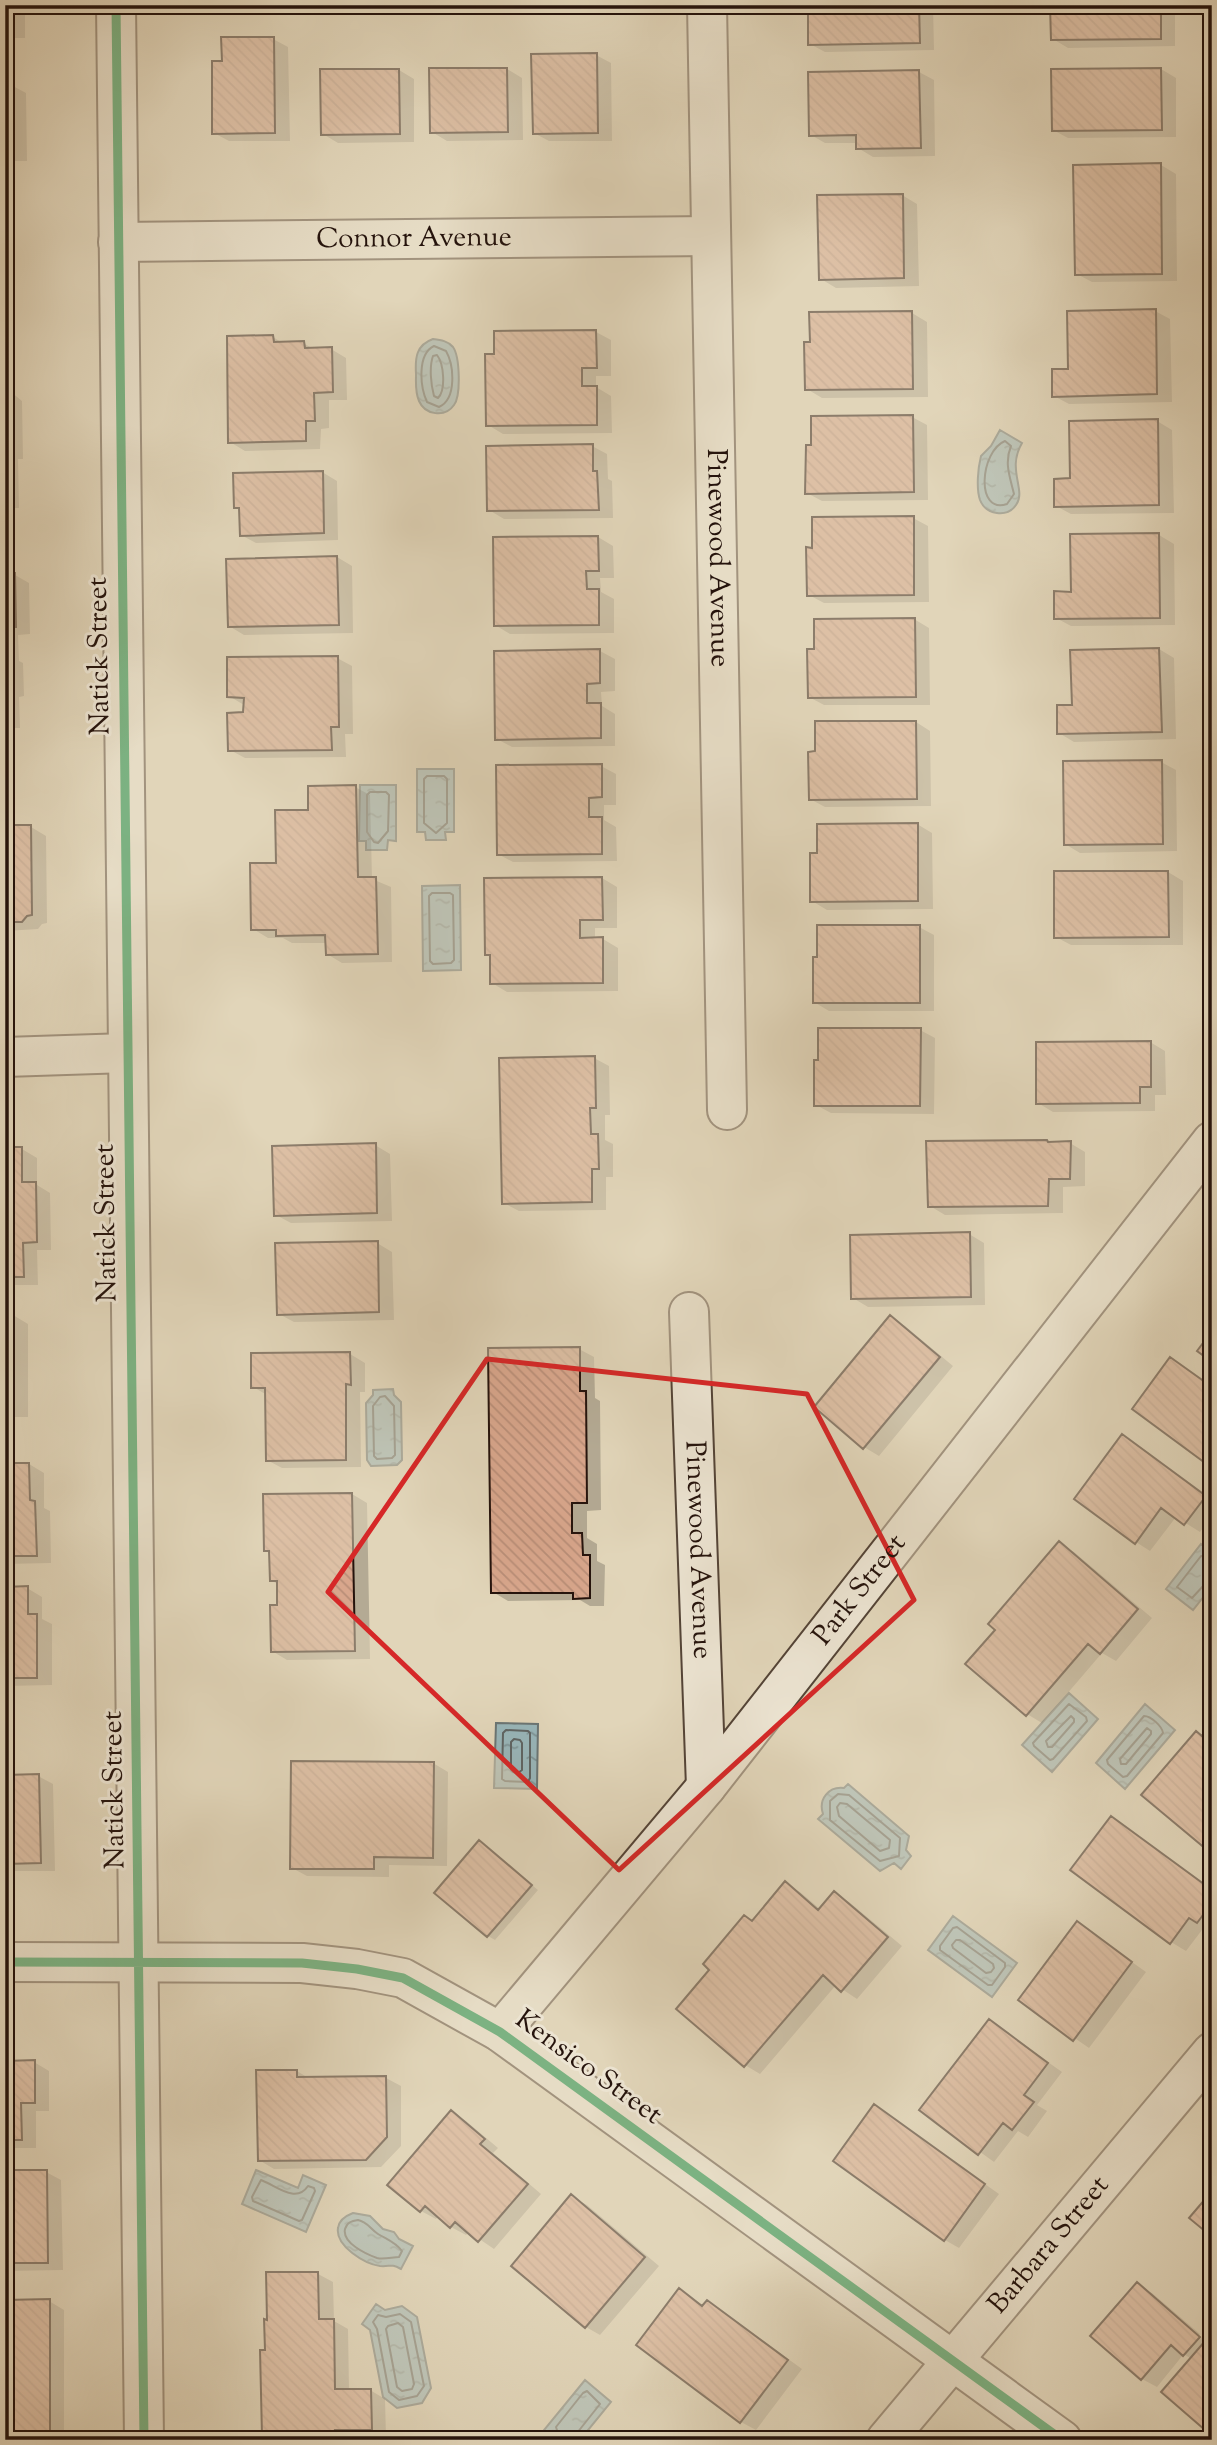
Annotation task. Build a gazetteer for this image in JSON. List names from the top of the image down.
{
  "streets": {
    "street": [
      "Connor Avenue",
      "Pinewood Avenue",
      "Natick Street",
      "Park Street",
      "Kensico Street",
      "Barbara Street"
    ]
  },
  "crossings": [
    ["Connor Avenue", "Pinewood Avenue"],
    ["Connor Avenue", "Natick Street"],
    ["Pinewood Avenue", "Park Street"],
    ["Natick Street", "Kensico Street"],
    ["Park Street", "Kensico Street"],
    ["Kensico Street", "Barbara Street"]
  ]
}
